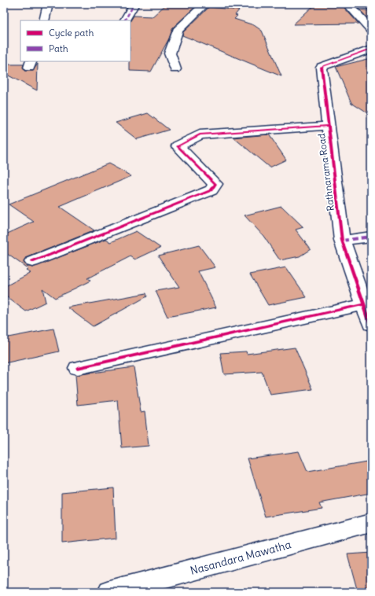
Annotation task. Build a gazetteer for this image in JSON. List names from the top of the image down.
{
  "streets": {
    "street": ["Rathnarama Road", "Nasandara Mawatha"]
  },
  "legend": ["Cycle path", "Path"]
}
